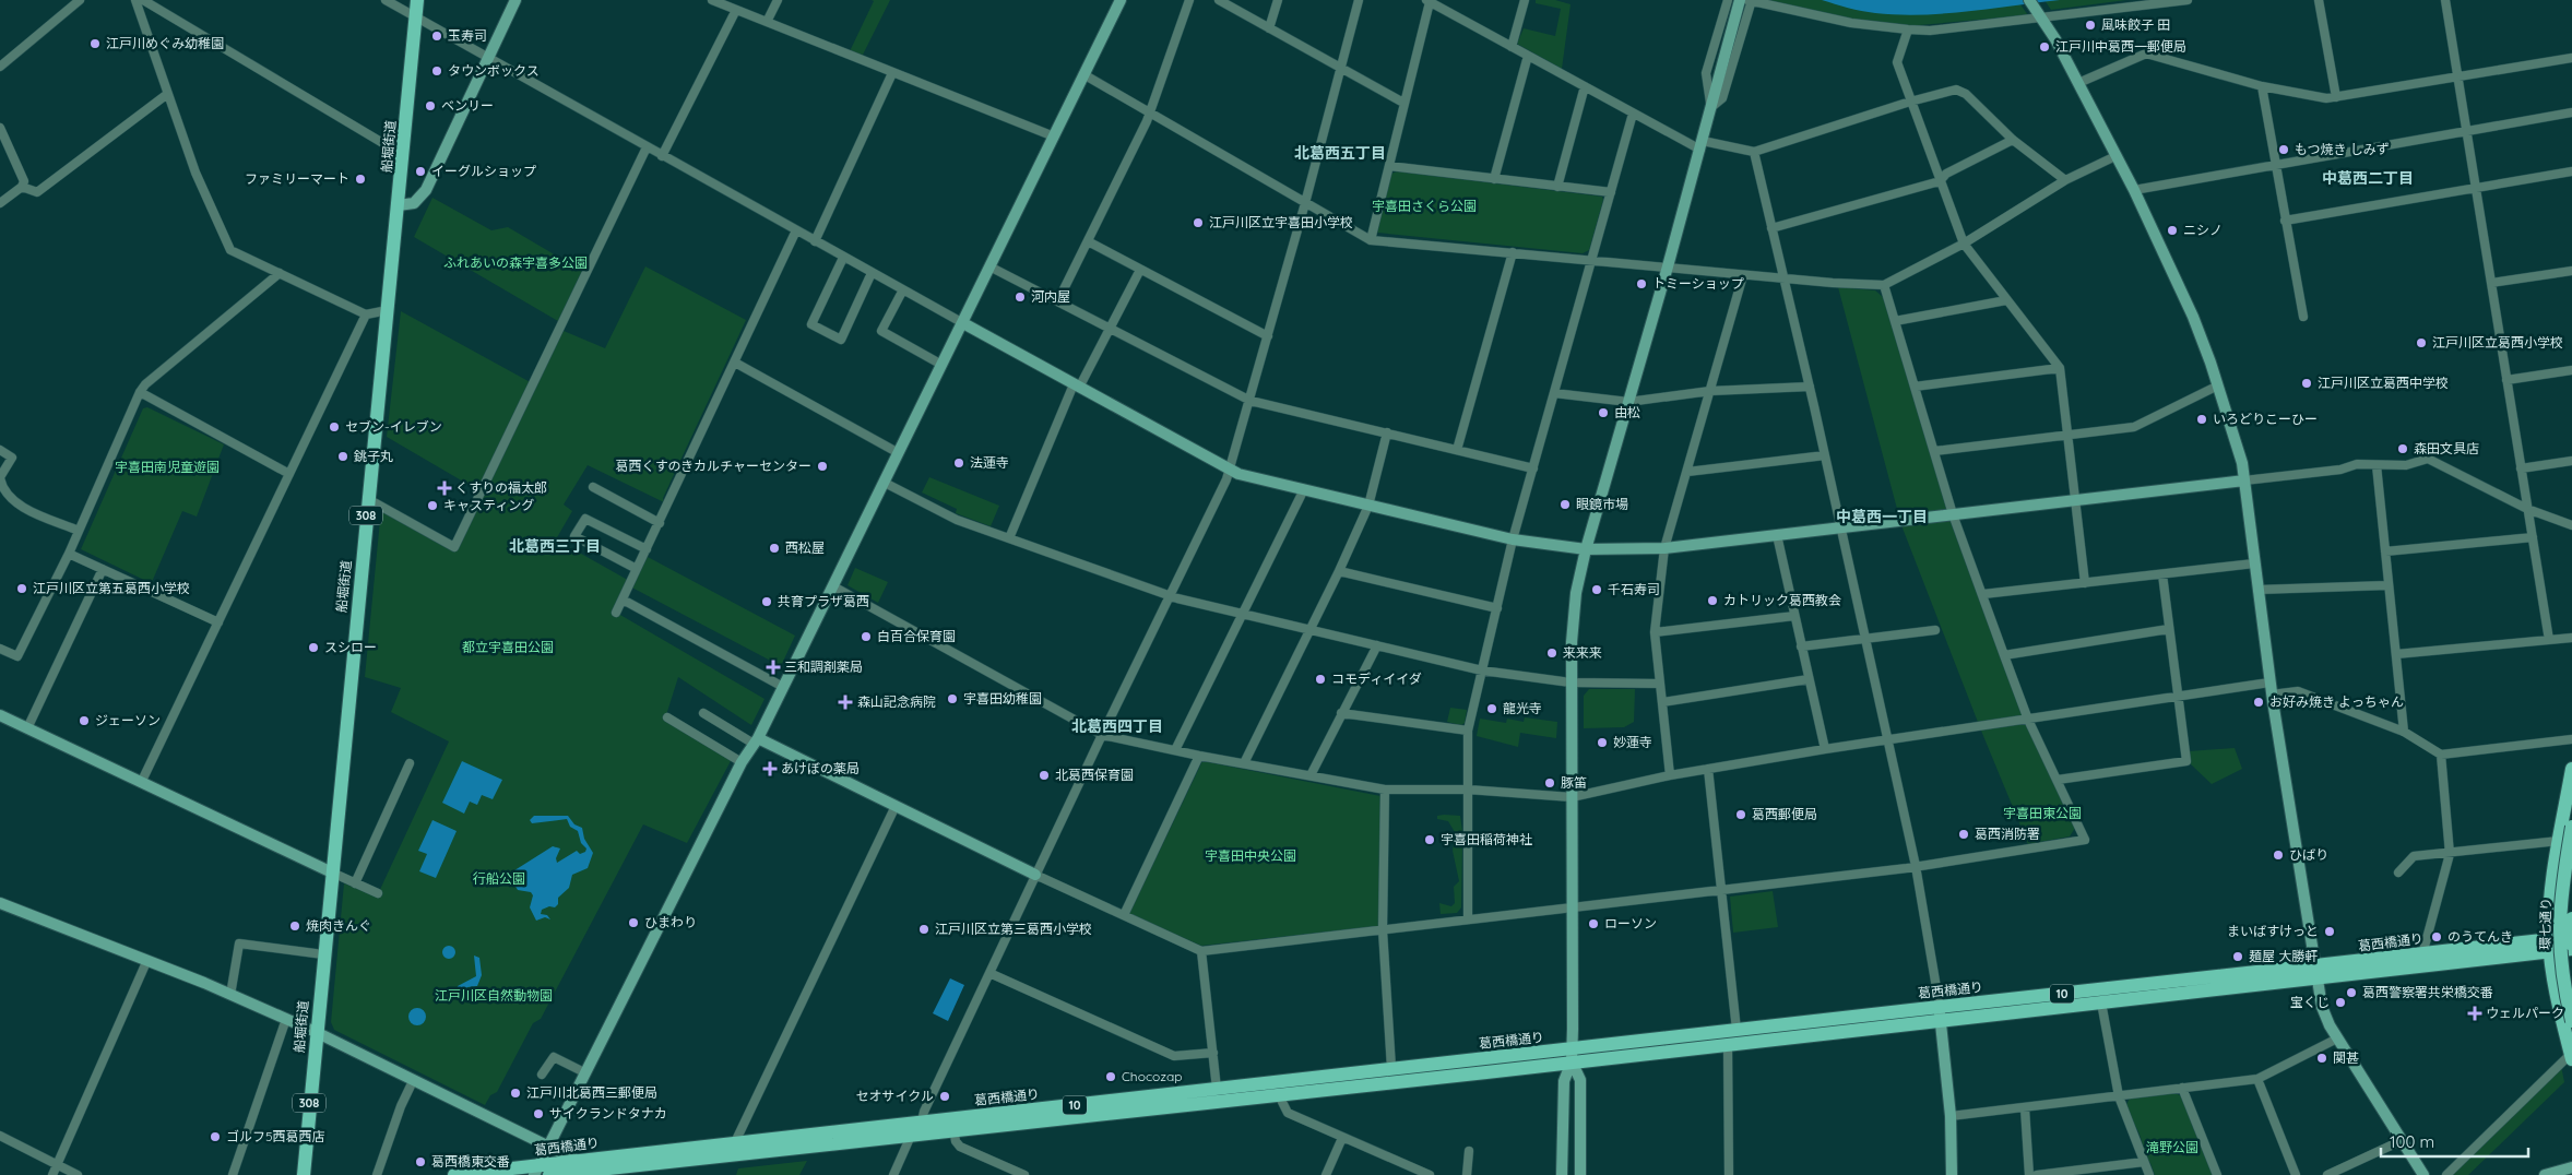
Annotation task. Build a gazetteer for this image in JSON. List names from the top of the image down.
{
  "streets": {
    "main road": [
      "船堀街道",
      "308",
      "環七通り",
      "葛西橋通り",
      "10"
    ]
  },
  "crossings": [
    ["環七通り", "葛西橋通り"]
  ],
  "districts": [
    "北葛西五丁目",
    "中葛西二丁目",
    "中葛西一丁目",
    "北葛西三丁目",
    "北葛西四丁目"
  ],
  "parks": [
    "宇喜田さくら公園",
    "ふれあいの森宇喜多公園",
    "宇喜田南児童遊園",
    "都立宇喜田公園",
    "宇喜田東公園",
    "宇喜田中央公園",
    "行船公園",
    "江戸川区自然動物園",
    "滝野公園"
  ],
  "places": {
    "other": [
      "風味餃子 田",
      "玉寿司",
      "江戸川めぐみ幼稚園",
      "江戸川中葛西一郵便局",
      "タウンボックス",
      "ベンリー",
      "もつ焼き しみず",
      "イーグルショップ",
      "ファミリーマート",
      "江戸川区立宇喜田小学校",
      "ニシノ",
      "トミーショップ",
      "河内屋",
      "江戸川区立葛西小学校",
      "江戸川区立葛西中学校",
      "由松",
      "いろどりこーひー",
      "セブン-イレブン",
      "森田文具店",
      "銚子丸",
      "法蓮寺",
      "葛西くすのきカルチャーセンター",
      "眼鏡市場",
      "キャスティング",
      "西松屋",
      "江戸川区立第五葛西小学校",
      "千石寿司",
      "カトリック葛西教会",
      "共育プラザ葛西",
      "白百合保育園",
      "スシロー",
      "来来来",
      "コモディイイダ",
      "宇喜田幼稚園",
      "お好み焼き よっちゃん",
      "龍光寺",
      "ジェーソン",
      "妙蓮寺",
      "北葛西保育園",
      "豚笛",
      "葛西郵便局",
      "葛西消防署",
      "宇喜田稲荷神社",
      "ひばり",
      "ひまわり",
      "ローソン",
      "焼肉きんぐ",
      "江戸川区立第三葛西小学校",
      "まいばすけっと",
      "のうてんき",
      "麺屋 大勝軒",
      "葛西警察署共栄橋交番",
      "宝くじ",
      "関甚",
      "Chocozap",
      "江戸川北葛西三郵便局",
      "セオサイクル",
      "サイクランドタナカ",
      "ゴルフ5西葛西店",
      "葛西橋東交番"
    ],
    "health": [
      "くすりの福太郎",
      "三和調剤薬局",
      "森山記念病院",
      "あけぼの薬局",
      "ウェルパーク"
    ]
  },
  "scale_bar": "100 m"
}
